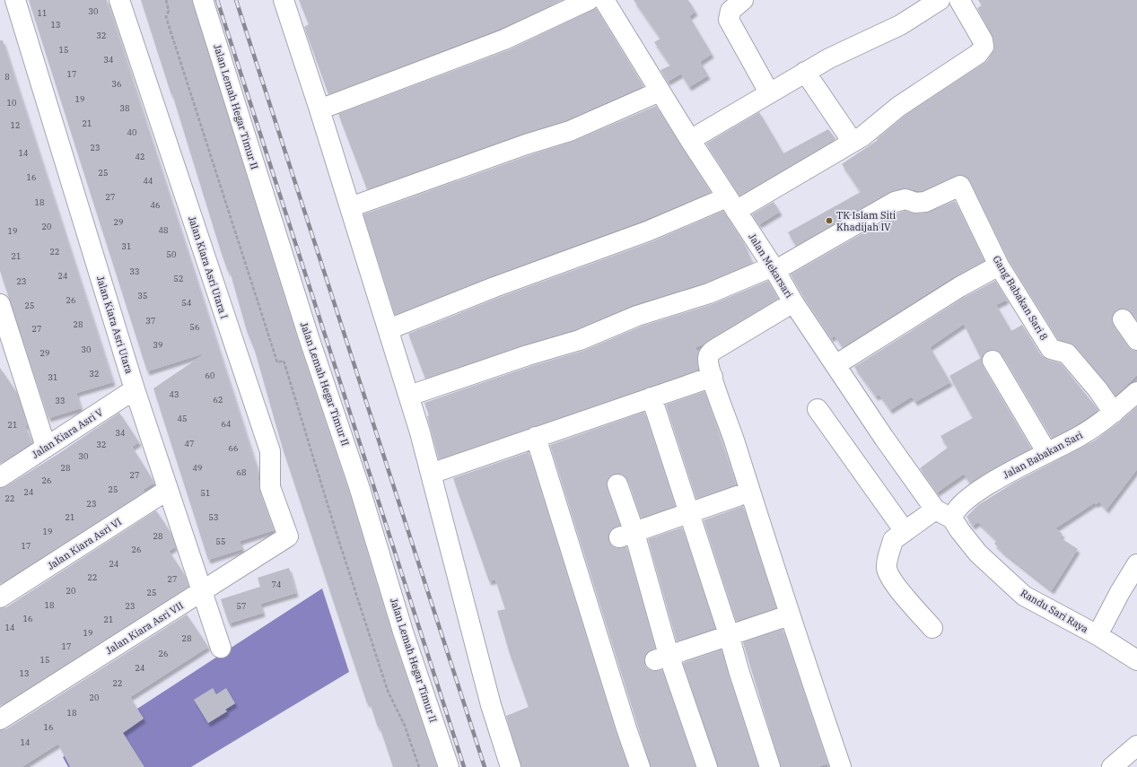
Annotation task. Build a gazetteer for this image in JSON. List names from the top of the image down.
{
  "streets": {
    "street": [
      "Jalan Lemah Hegar Timur II",
      "Jalan Mekarsari",
      "Jalan Kiara Asri Utara I",
      "Gang Babakan Sari 8",
      "Jalan Kiara Asri Utara",
      "Jalan Kiara Asri V",
      "Jalan Babakan Sari",
      "Jalan Kiara Asri VI",
      "Randu Sari Raya",
      "Jalan Kiara Asri VII"
    ]
  },
  "crossings": [
    ["Jalan Mekarsari", "Gang Babakan Sari 8"],
    ["Jalan Mekarsari", "Jalan Babakan Sari"],
    ["Jalan Mekarsari", "Randu Sari Raya"],
    ["Jalan Kiara Asri Utara I", "Jalan Kiara Asri VII"],
    ["Gang Babakan Sari 8", "Jalan Babakan Sari"],
    ["Jalan Kiara Asri Utara", "Jalan Kiara Asri V"],
    ["Jalan Kiara Asri Utara", "Jalan Kiara Asri VI"],
    ["Jalan Kiara Asri Utara", "Jalan Kiara Asri VII"],
    ["Jalan Babakan Sari", "Randu Sari Raya"]
  ],
  "places": ["TK Islam Siti Khadijah IV"],
  "house_numbers": [
    "30",
    "11",
    "13",
    "32",
    "15",
    "34",
    "17",
    "8",
    "36",
    "19",
    "10",
    "38",
    "21",
    "12",
    "40",
    "23",
    "14",
    "42",
    "25",
    "16",
    "44",
    "27",
    "18",
    "46",
    "29",
    "20",
    "48",
    "19",
    "31",
    "22",
    "50",
    "21",
    "33",
    "24",
    "52",
    "23",
    "35",
    "26",
    "54",
    "25",
    "37",
    "28",
    "56",
    "27",
    "39",
    "30",
    "29",
    "32",
    "60",
    "31",
    "43",
    "62",
    "33",
    "45",
    "64",
    "21",
    "34",
    "47",
    "32",
    "66",
    "30",
    "28",
    "49",
    "68",
    "27",
    "26",
    "25",
    "24",
    "51",
    "22",
    "23",
    "21",
    "53",
    "19",
    "28",
    "55",
    "17",
    "26",
    "24",
    "22",
    "27",
    "74",
    "20",
    "25",
    "18",
    "23",
    "57",
    "16",
    "21",
    "14",
    "19",
    "28",
    "17",
    "26",
    "15",
    "24",
    "13",
    "22",
    "20",
    "18",
    "16",
    "14"
  ]
}
